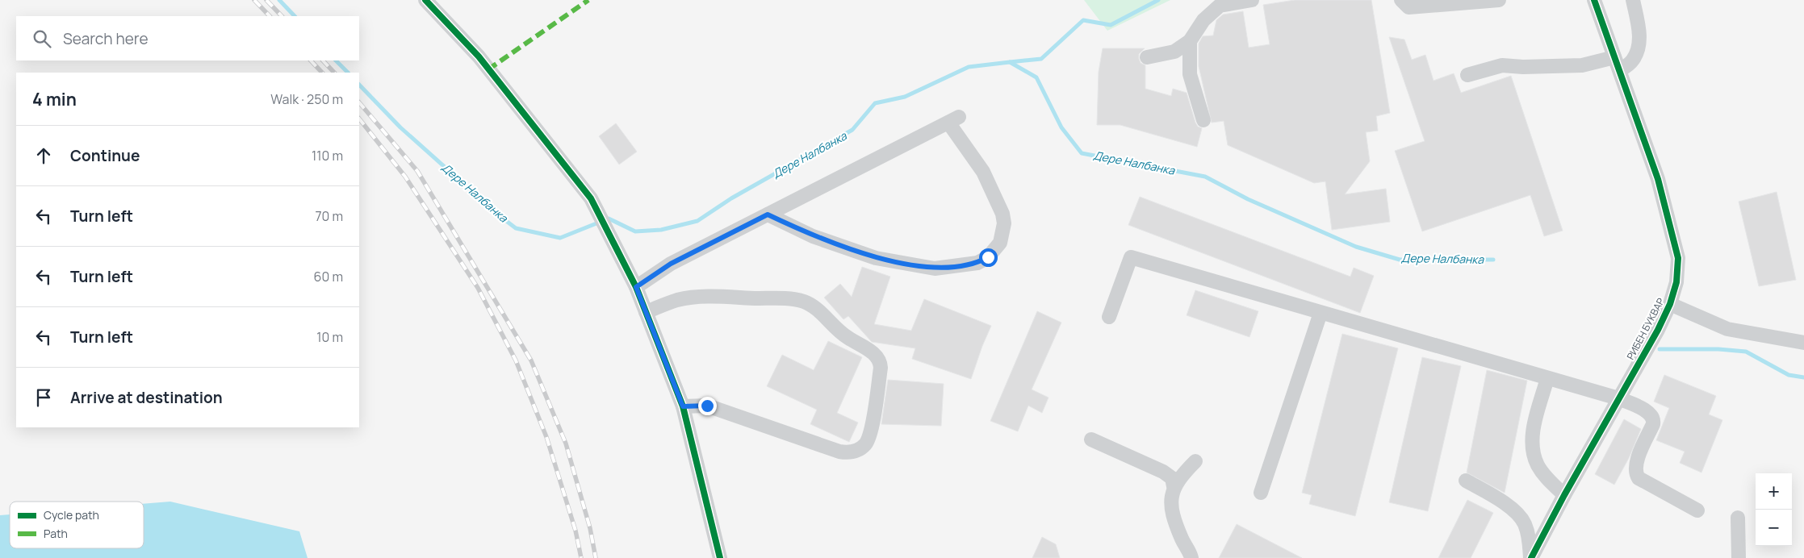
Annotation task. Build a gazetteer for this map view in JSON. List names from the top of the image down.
{
  "streets": {
    "street": ["РИБЕН БУКВАР"]
  },
  "water": ["Дере Налбанка"],
  "legend": ["Cycle path", "Path"],
  "page": {
    "search": "Search here",
    "heading": ["4 min", "Walk · 250 m"],
    "list": [
      ["Continue", "110 m"],
      ["Turn left", "70 m"],
      ["Turn left", "60 m"],
      ["Turn left", "10 m"],
      "Arrive at destination"
    ],
    "map_buttons": ["+", "−"]
  }
}
